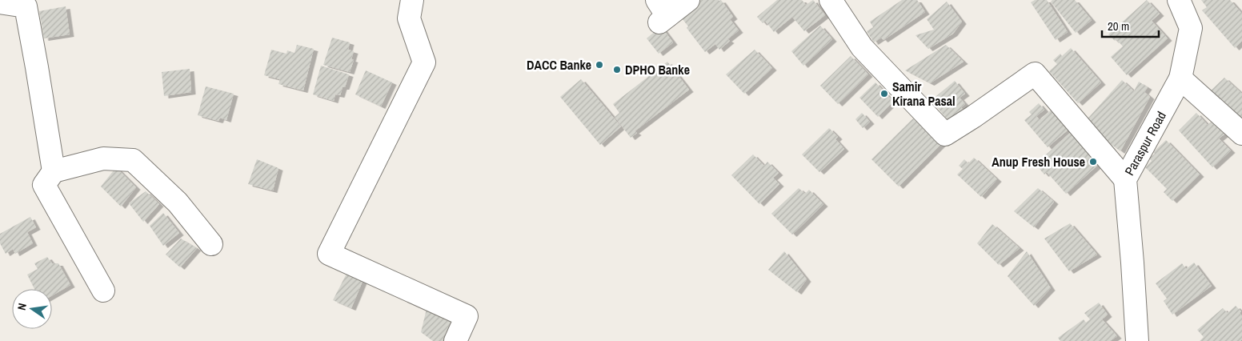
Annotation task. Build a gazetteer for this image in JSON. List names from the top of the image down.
{
  "streets": {
    "street": ["Paraspur Road"]
  },
  "places": [
    "DACC Banke",
    "DPHO Banke",
    "Samir Kirana Pasal",
    "Anup Fresh House"
  ],
  "scale_bar": "20 m",
  "north": "left"
}
